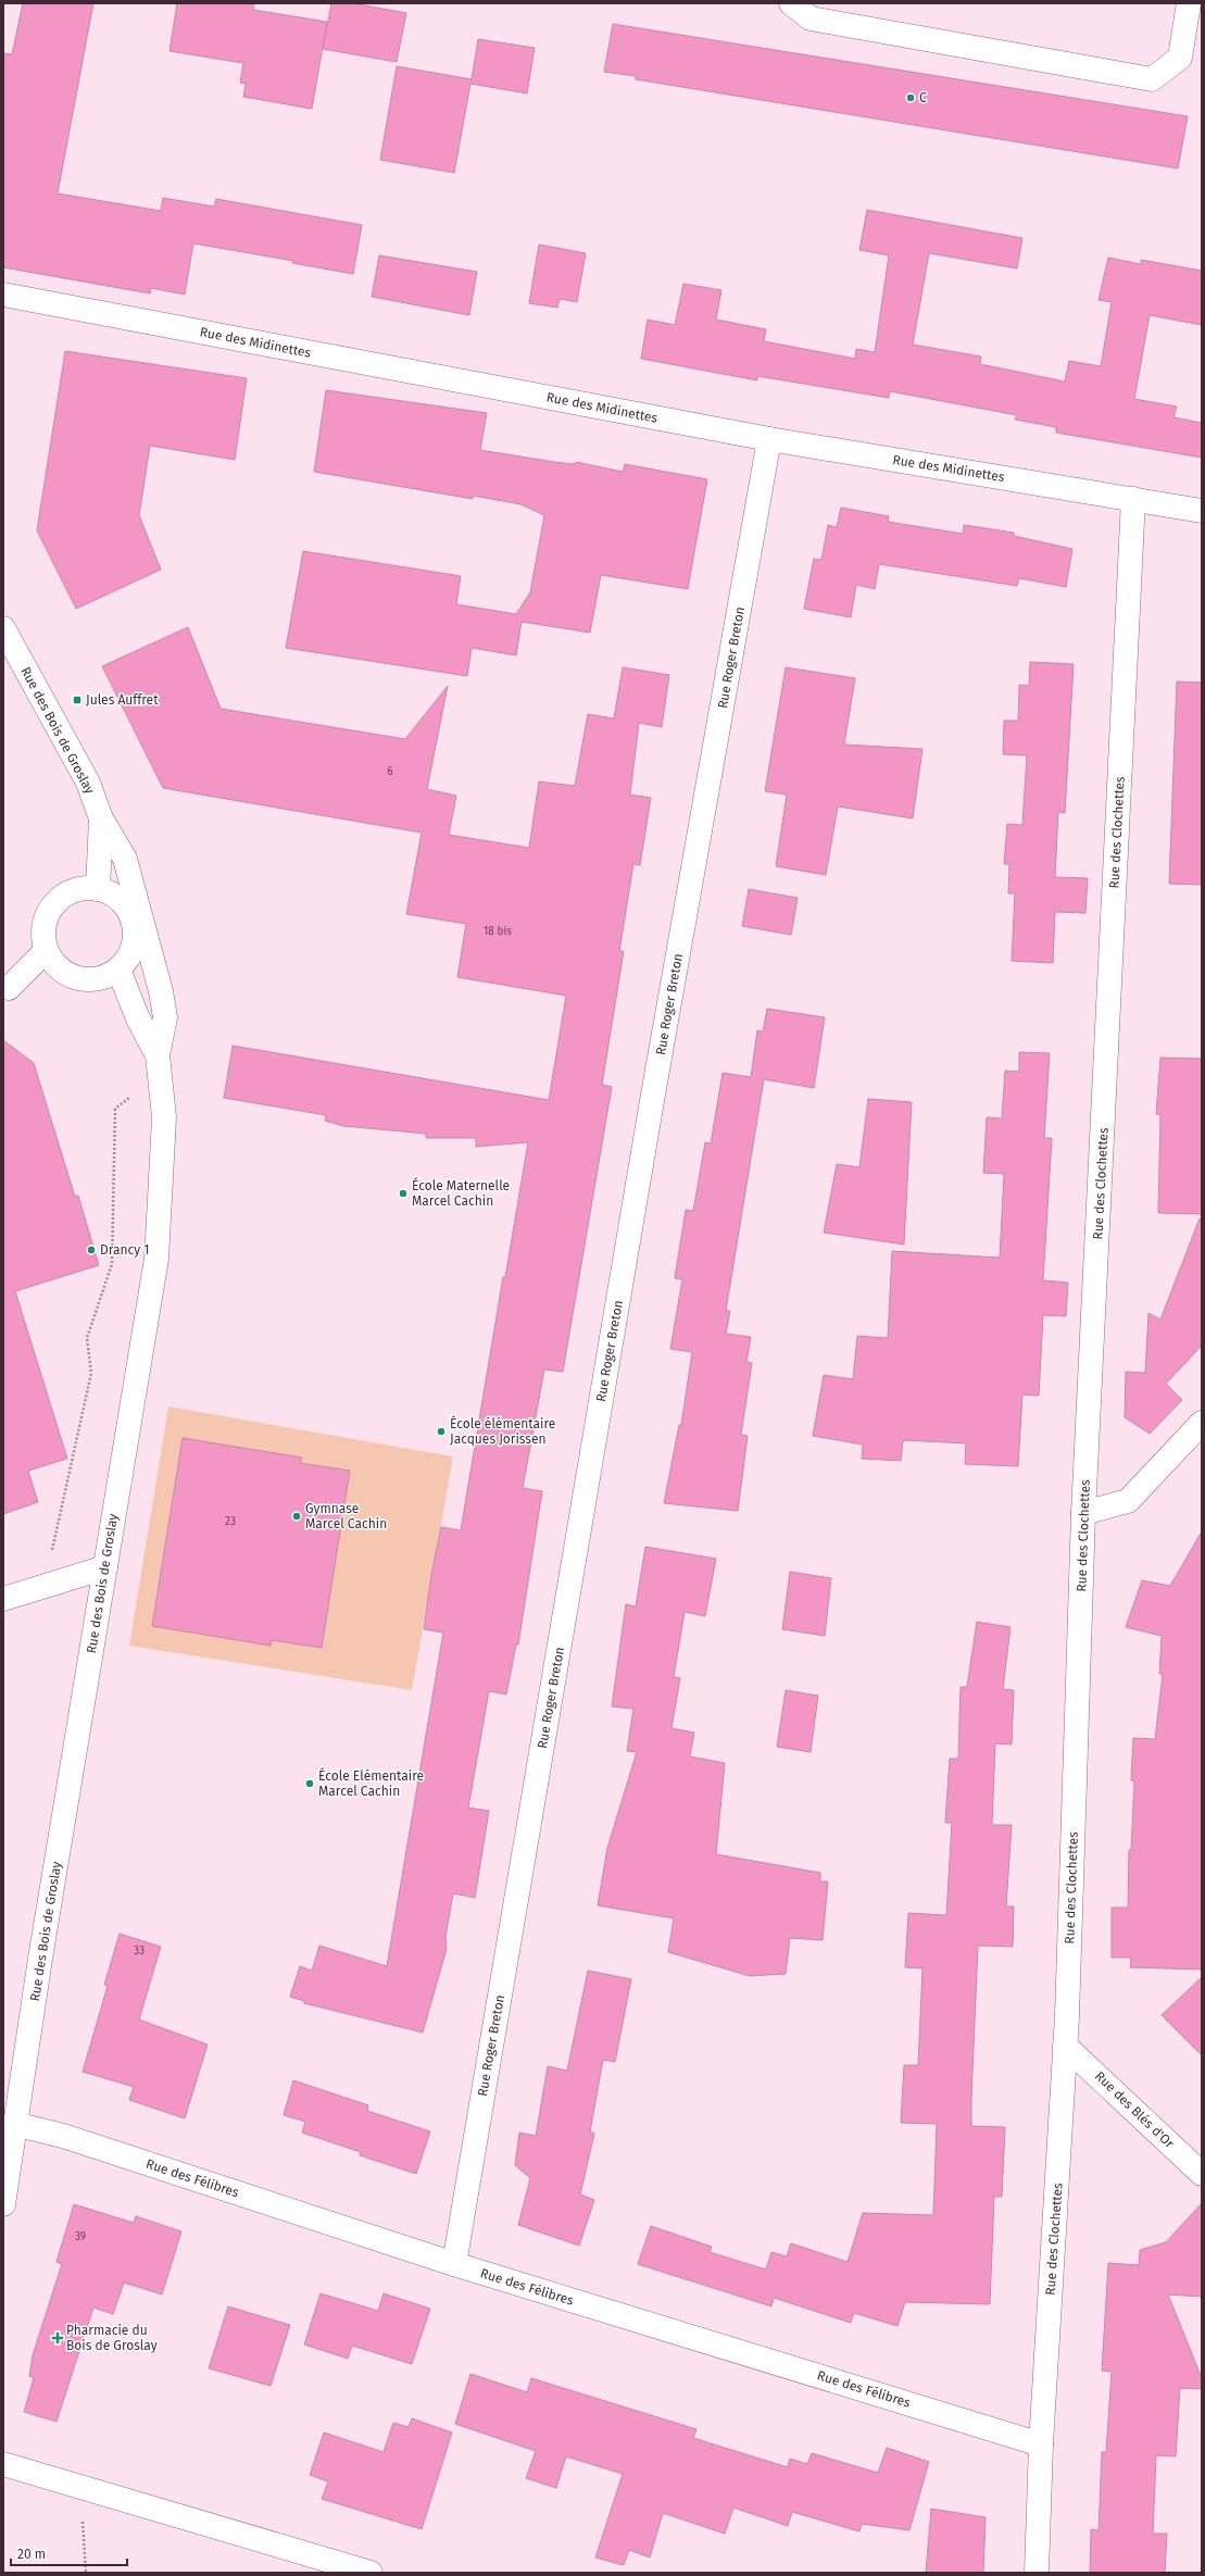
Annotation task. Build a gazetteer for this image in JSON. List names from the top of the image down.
{
  "streets": {
    "street": [
      "Rue des Midinettes",
      "Rue Roger Breton",
      "Rue des Bois de Groslay",
      "Rue des Clochettes",
      "Rue des Blés d'Or",
      "Rue des Félibres"
    ]
  },
  "crossings": [
    ["Rue des Midinettes", "Rue Roger Breton"],
    ["Rue des Midinettes", "Rue des Clochettes"],
    ["Rue Roger Breton", "Rue des Félibres"],
    ["Rue des Bois de Groslay", "Rue des Félibres"],
    ["Rue des Clochettes", "Rue des Blés d'Or"],
    ["Rue des Clochettes", "Rue des Félibres"]
  ],
  "places": {
    "other": [
      "C",
      "École Maternelle Marcel Cachin",
      "Drancy 1",
      "École élémentaire Jacques Jorissen",
      "Gymnase Marcel Cachin",
      "École Elémentaire Marcel Cachin"
    ],
    "transit": ["Jules Auffret"],
    "health": ["Pharmacie du Bois de Groslay"]
  },
  "house_numbers": [
    "6",
    "18 bis",
    "23",
    "33",
    "39"
  ],
  "scale_bar": "20 m"
}
